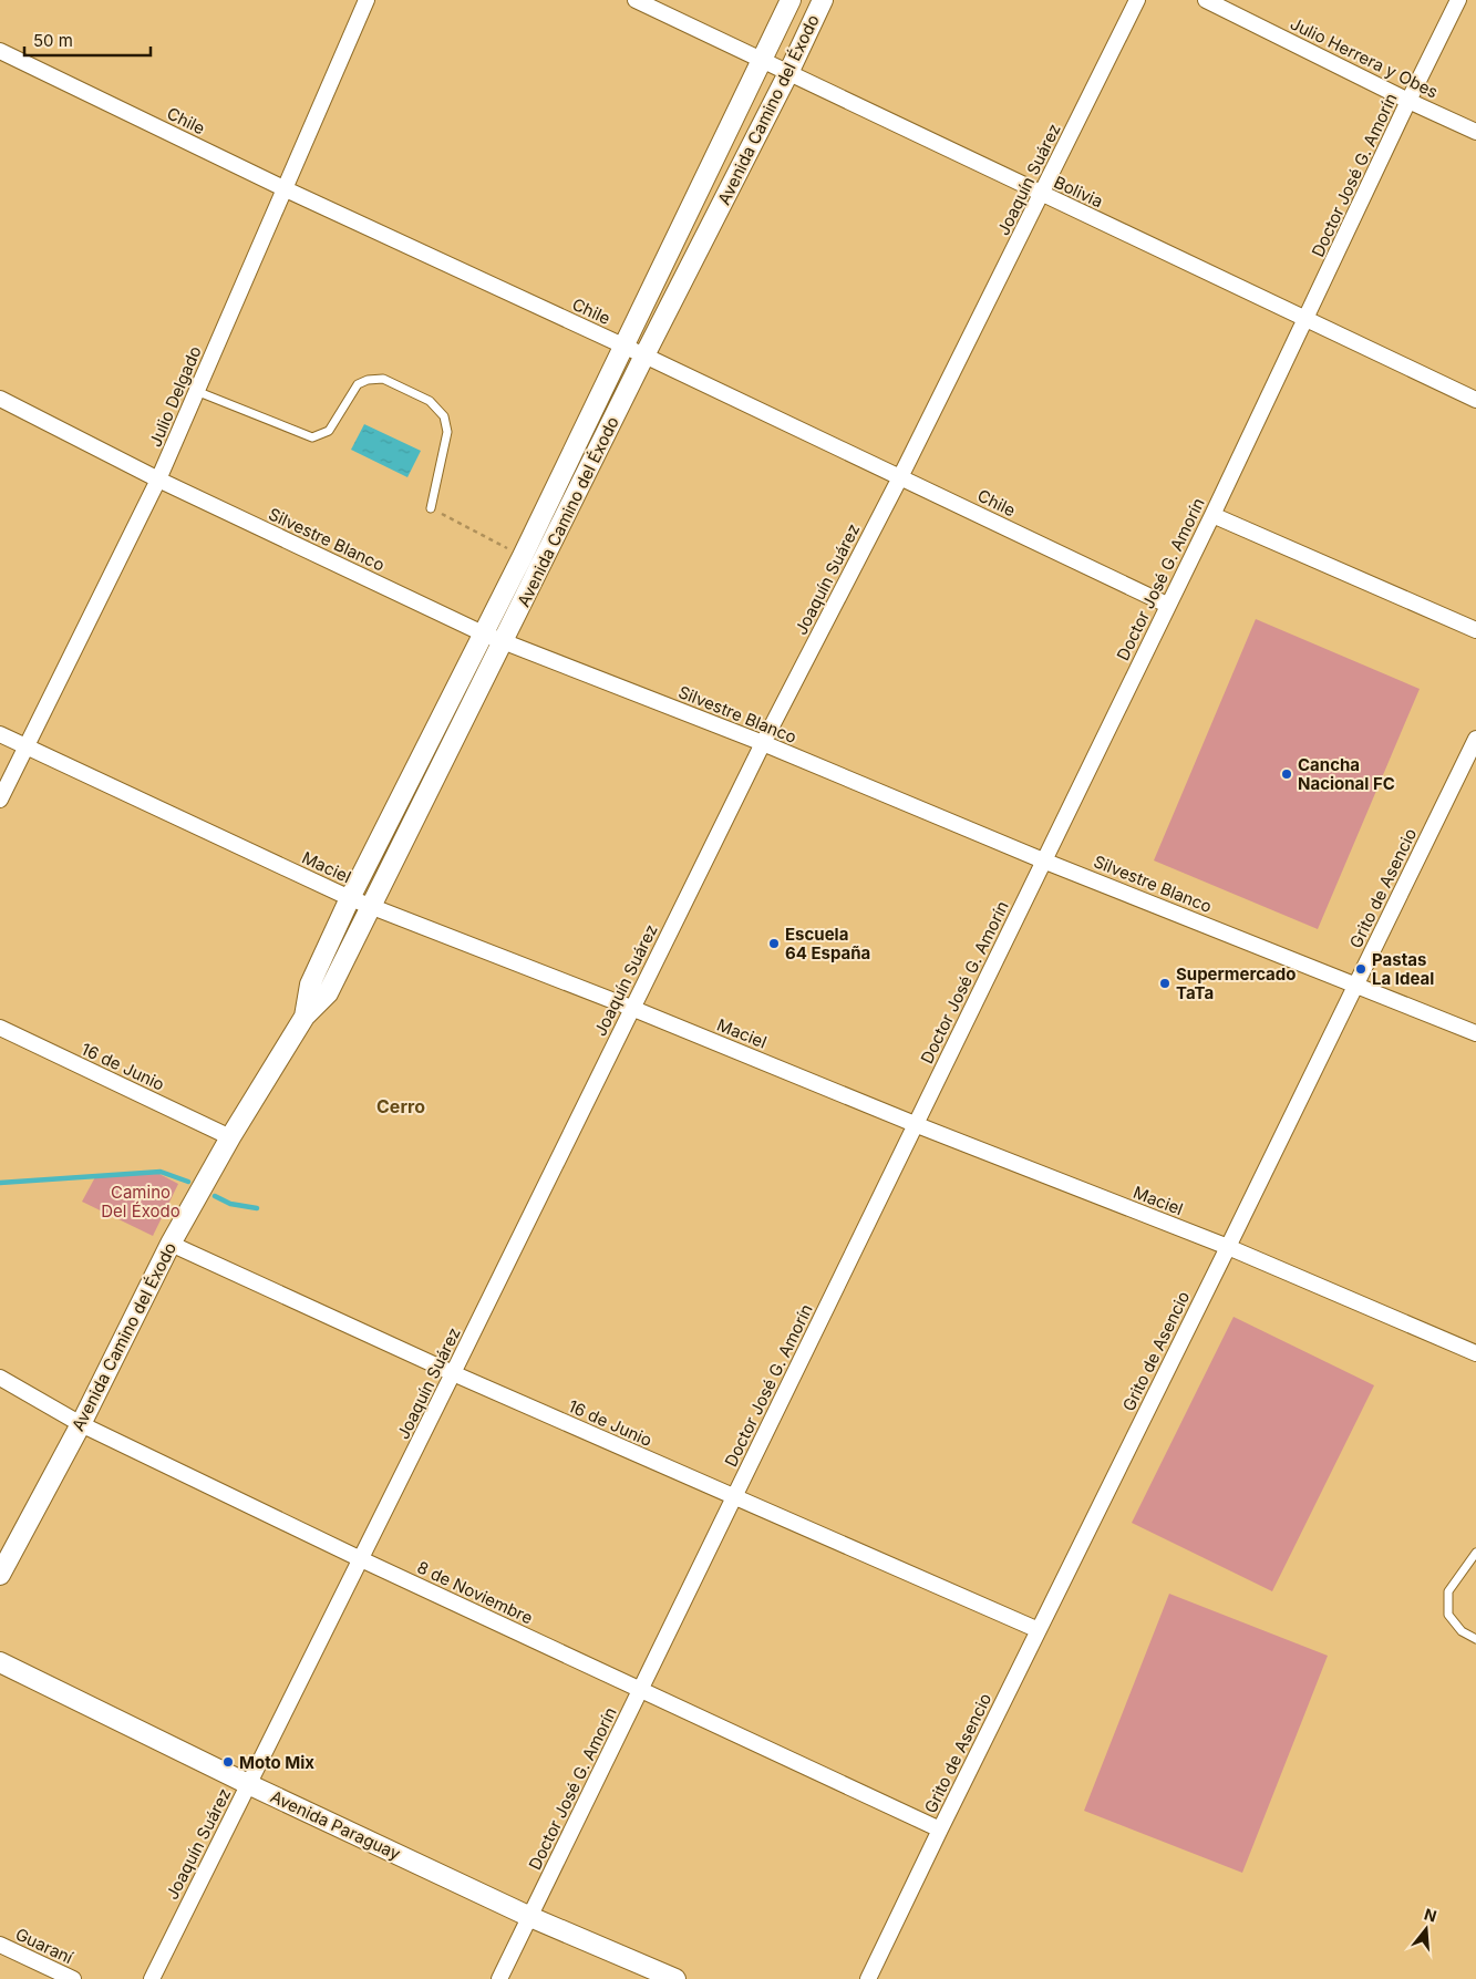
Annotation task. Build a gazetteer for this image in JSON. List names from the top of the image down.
{
  "streets": {
    "street": [
      "Julio Herrera y Obes",
      "Avenida Camino del Éxodo",
      "Chile",
      "Doctor José G. Amorín",
      "Joaquín Suárez",
      "Bolivia",
      "Julio Delgado",
      "Silvestre Blanco",
      "Maciel",
      "Grito de Asencio",
      "16 de Junio",
      "8 de Noviembre",
      "Avenida Paraguay",
      "Guaraní"
    ]
  },
  "crossings": [
    ["Julio Herrera y Obes", "Doctor José G. Amorín"],
    ["Avenida Camino del Éxodo", "Chile"],
    ["Avenida Camino del Éxodo", "Bolivia"],
    ["Avenida Camino del Éxodo", "Silvestre Blanco"],
    ["Avenida Camino del Éxodo", "Maciel"],
    ["Avenida Camino del Éxodo", "16 de Junio"],
    ["Avenida Camino del Éxodo", "8 de Noviembre"],
    ["Chile", "Doctor José G. Amorín"],
    ["Chile", "Joaquín Suárez"],
    ["Chile", "Julio Delgado"],
    ["Doctor José G. Amorín", "Bolivia"],
    ["Doctor José G. Amorín", "Silvestre Blanco"],
    ["Doctor José G. Amorín", "Maciel"],
    ["Doctor José G. Amorín", "16 de Junio"],
    ["Doctor José G. Amorín", "8 de Noviembre"],
    ["Doctor José G. Amorín", "Avenida Paraguay"],
    ["Joaquín Suárez", "Bolivia"],
    ["Joaquín Suárez", "Silvestre Blanco"],
    ["Joaquín Suárez", "Maciel"],
    ["Joaquín Suárez", "16 de Junio"],
    ["Joaquín Suárez", "8 de Noviembre"],
    ["Joaquín Suárez", "Avenida Paraguay"],
    ["Julio Delgado", "Silvestre Blanco"],
    ["Julio Delgado", "Maciel"],
    ["Silvestre Blanco", "Grito de Asencio"],
    ["Maciel", "Grito de Asencio"],
    ["Grito de Asencio", "16 de Junio"],
    ["Grito de Asencio", "8 de Noviembre"]
  ],
  "districts": ["Cerro"],
  "parks": ["Camino Del Éxodo"],
  "places": [
    "Cancha Nacional FC",
    "Escuela 64 España",
    "Pastas La Ideal",
    "Supermercado TaTa",
    "Moto Mix"
  ],
  "scale_bar": "50 m",
  "north": "top"
}
